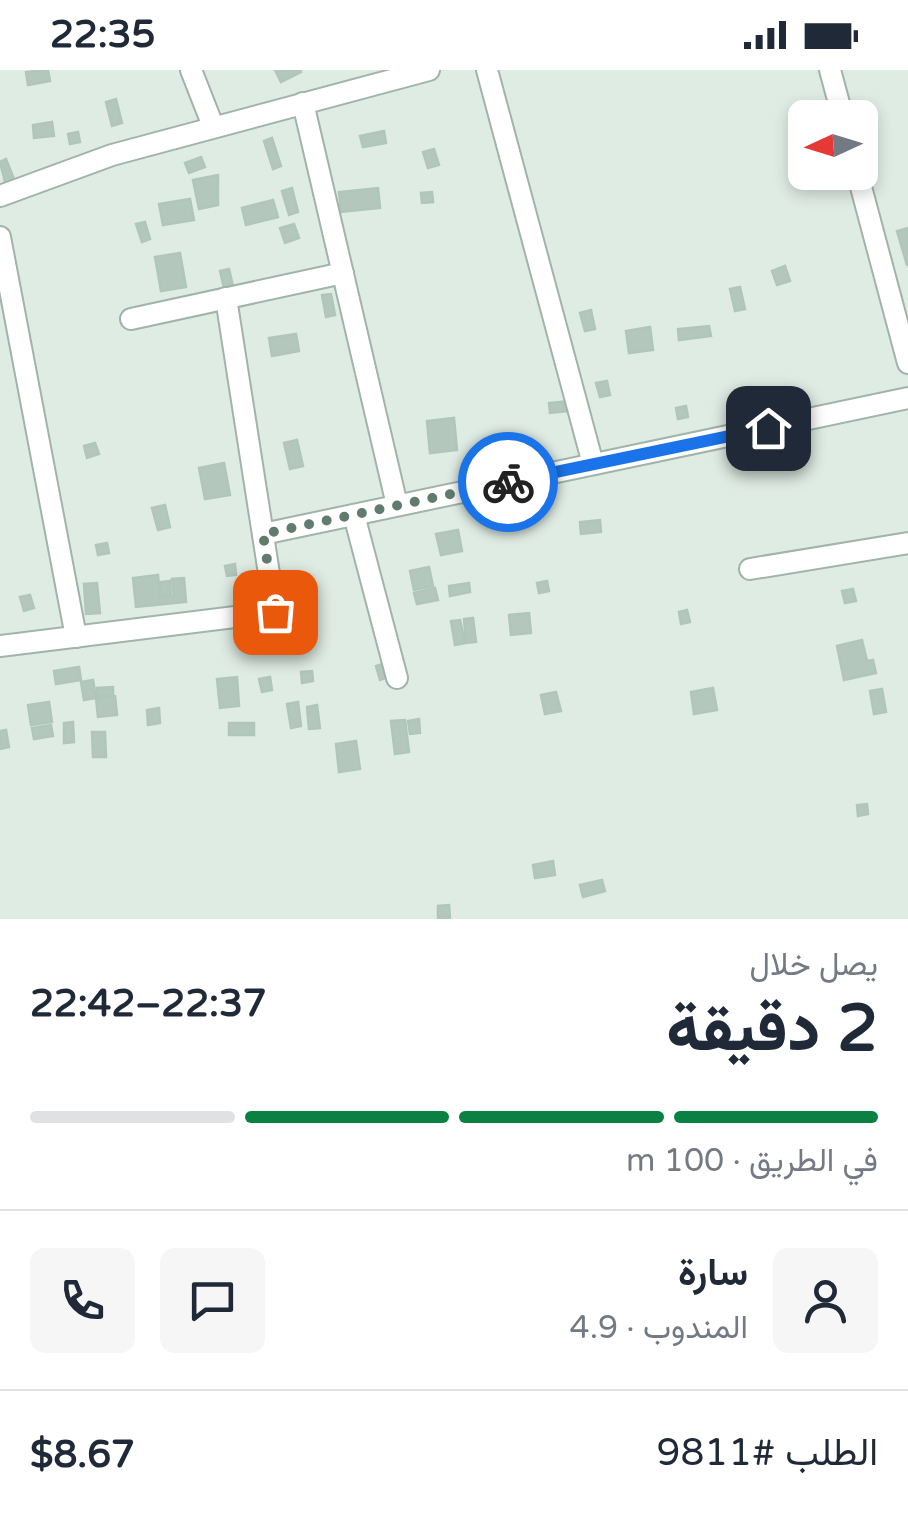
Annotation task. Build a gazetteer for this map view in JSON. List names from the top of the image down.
{
  "north": "left",
  "page": {
    "status": "22:35",
    "heading": ["2 دقيقة", "يصل خلال", "22:37–22:42"],
    "panel": [
      "سارة",
      "المندوب · 4.9",
      "الطلب #9811",
      "$8.67"
    ],
    "bar": "في الطريق · 100 m"
  }
}
